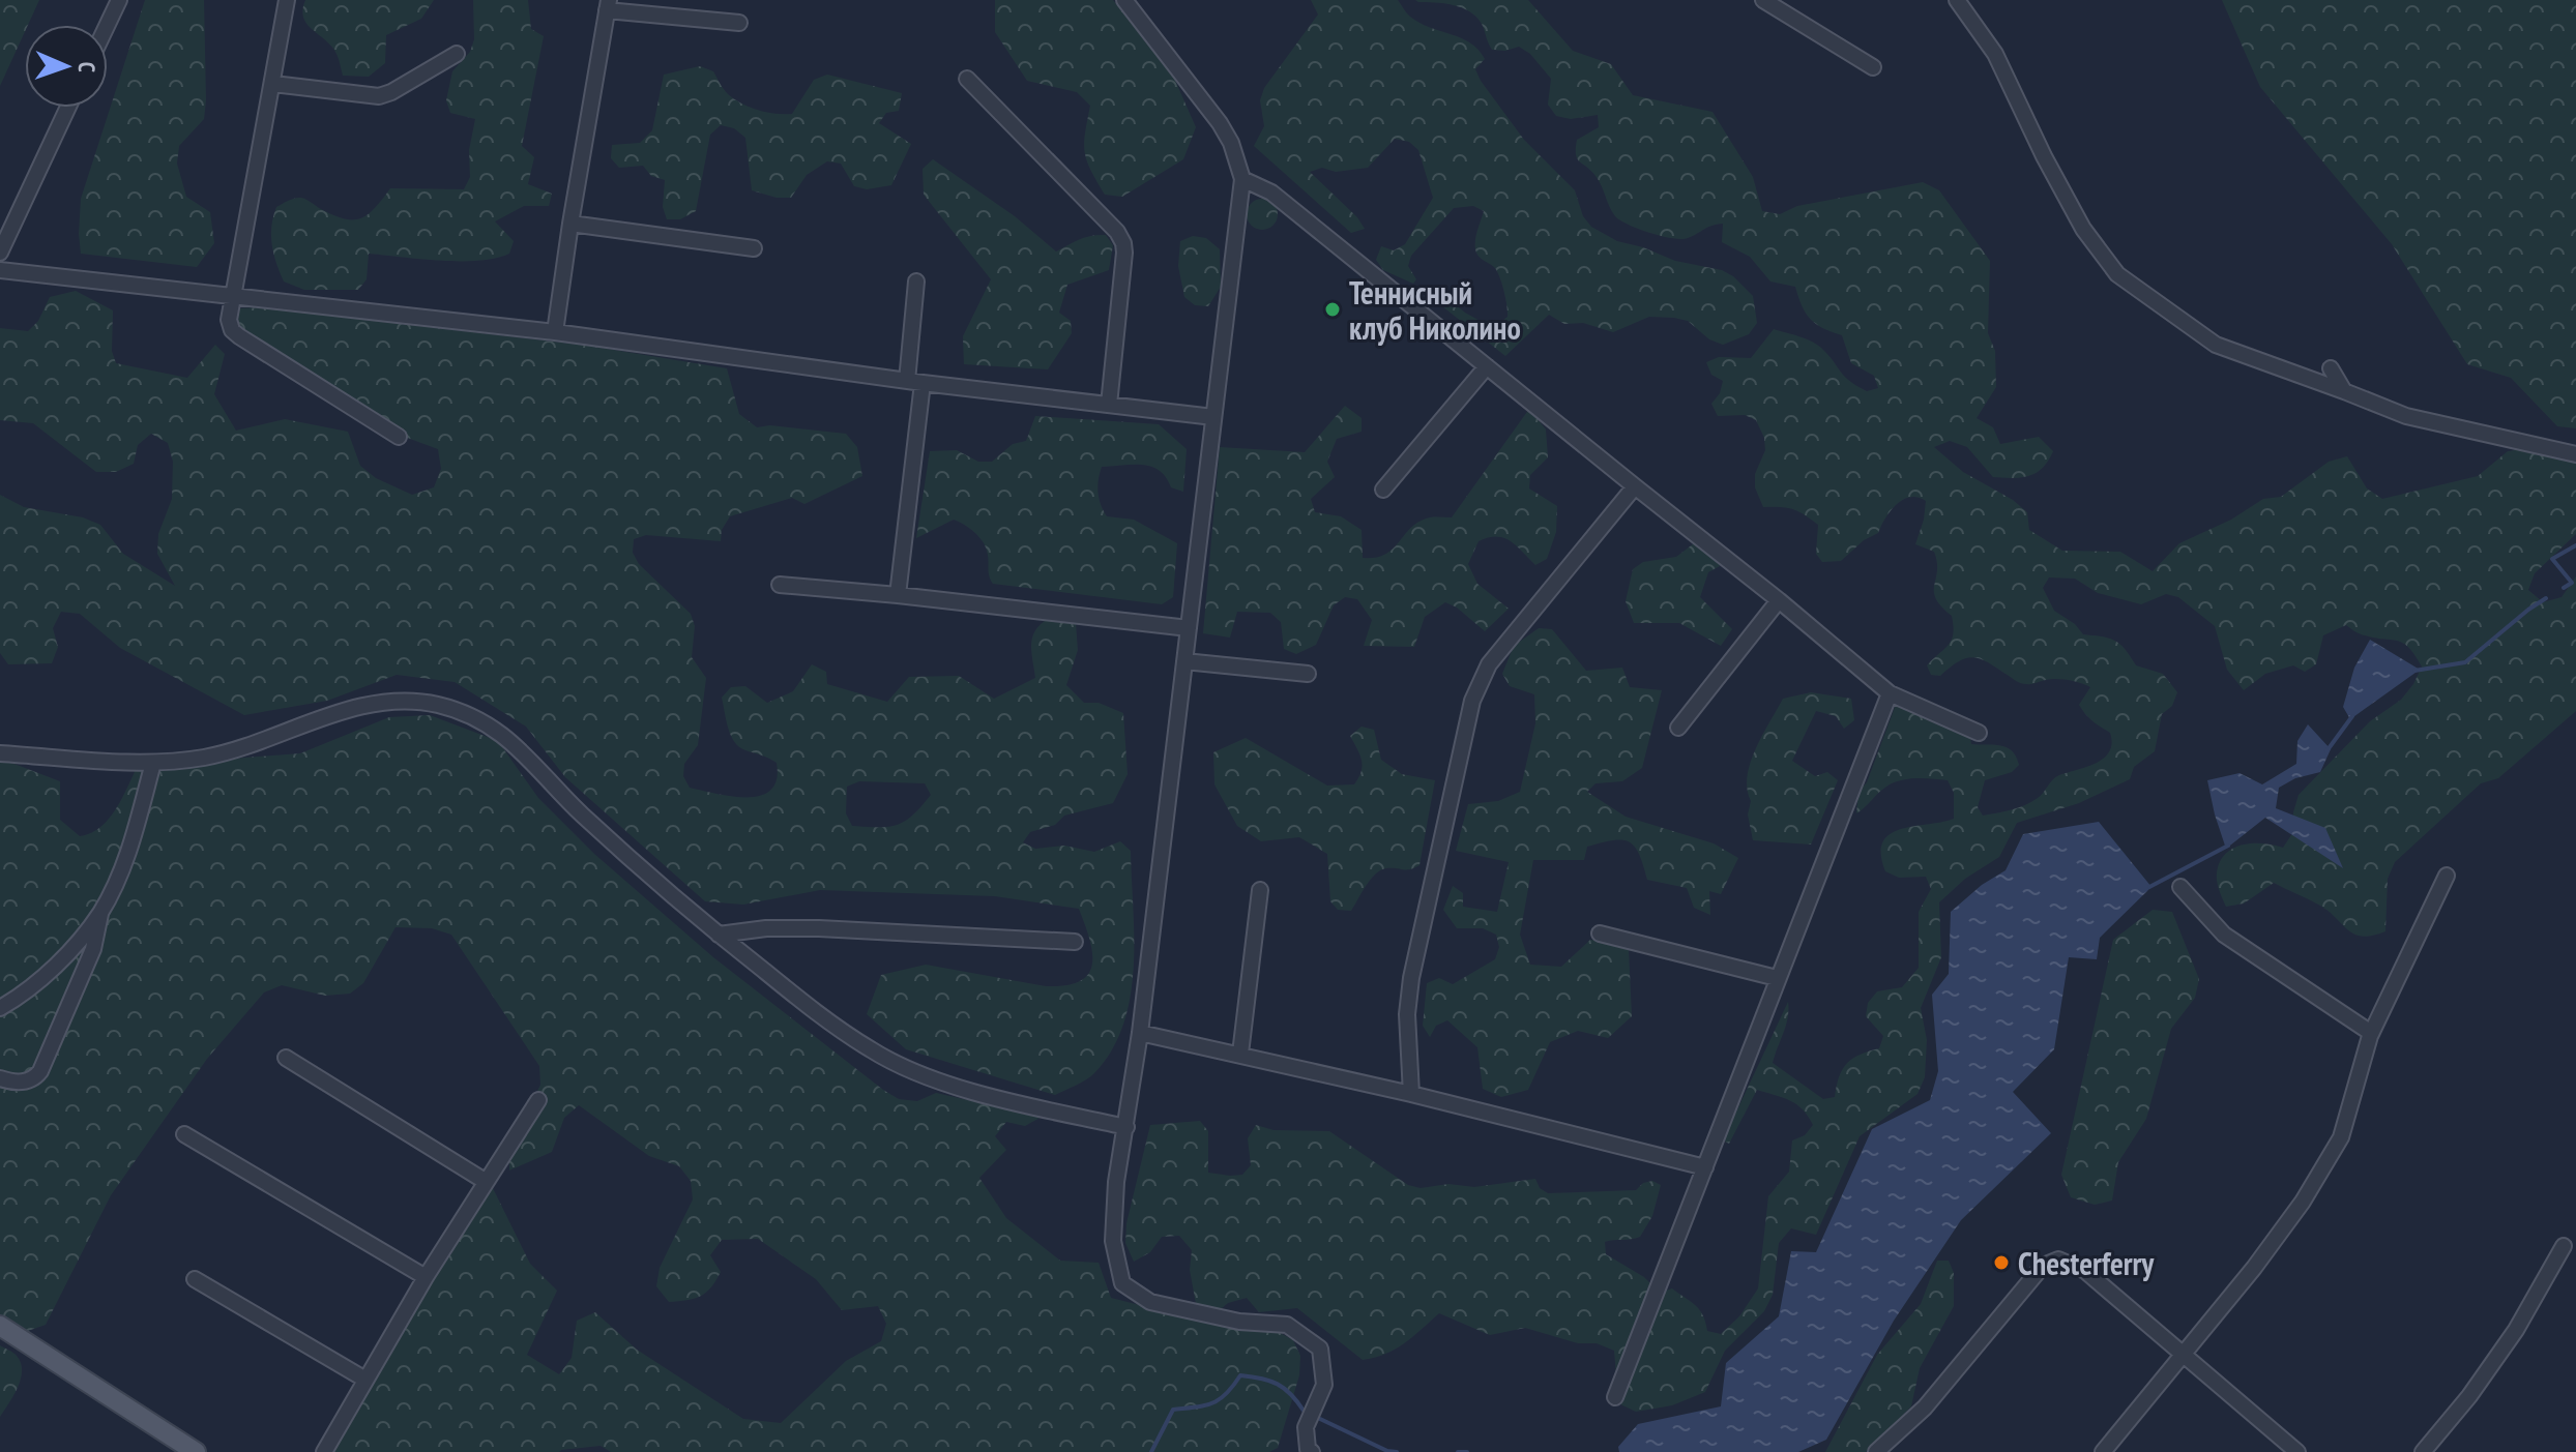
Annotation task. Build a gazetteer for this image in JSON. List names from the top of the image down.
{
  "places": ["Теннисный клуб Николино", "Chesterferry"],
  "north": "right"
}
